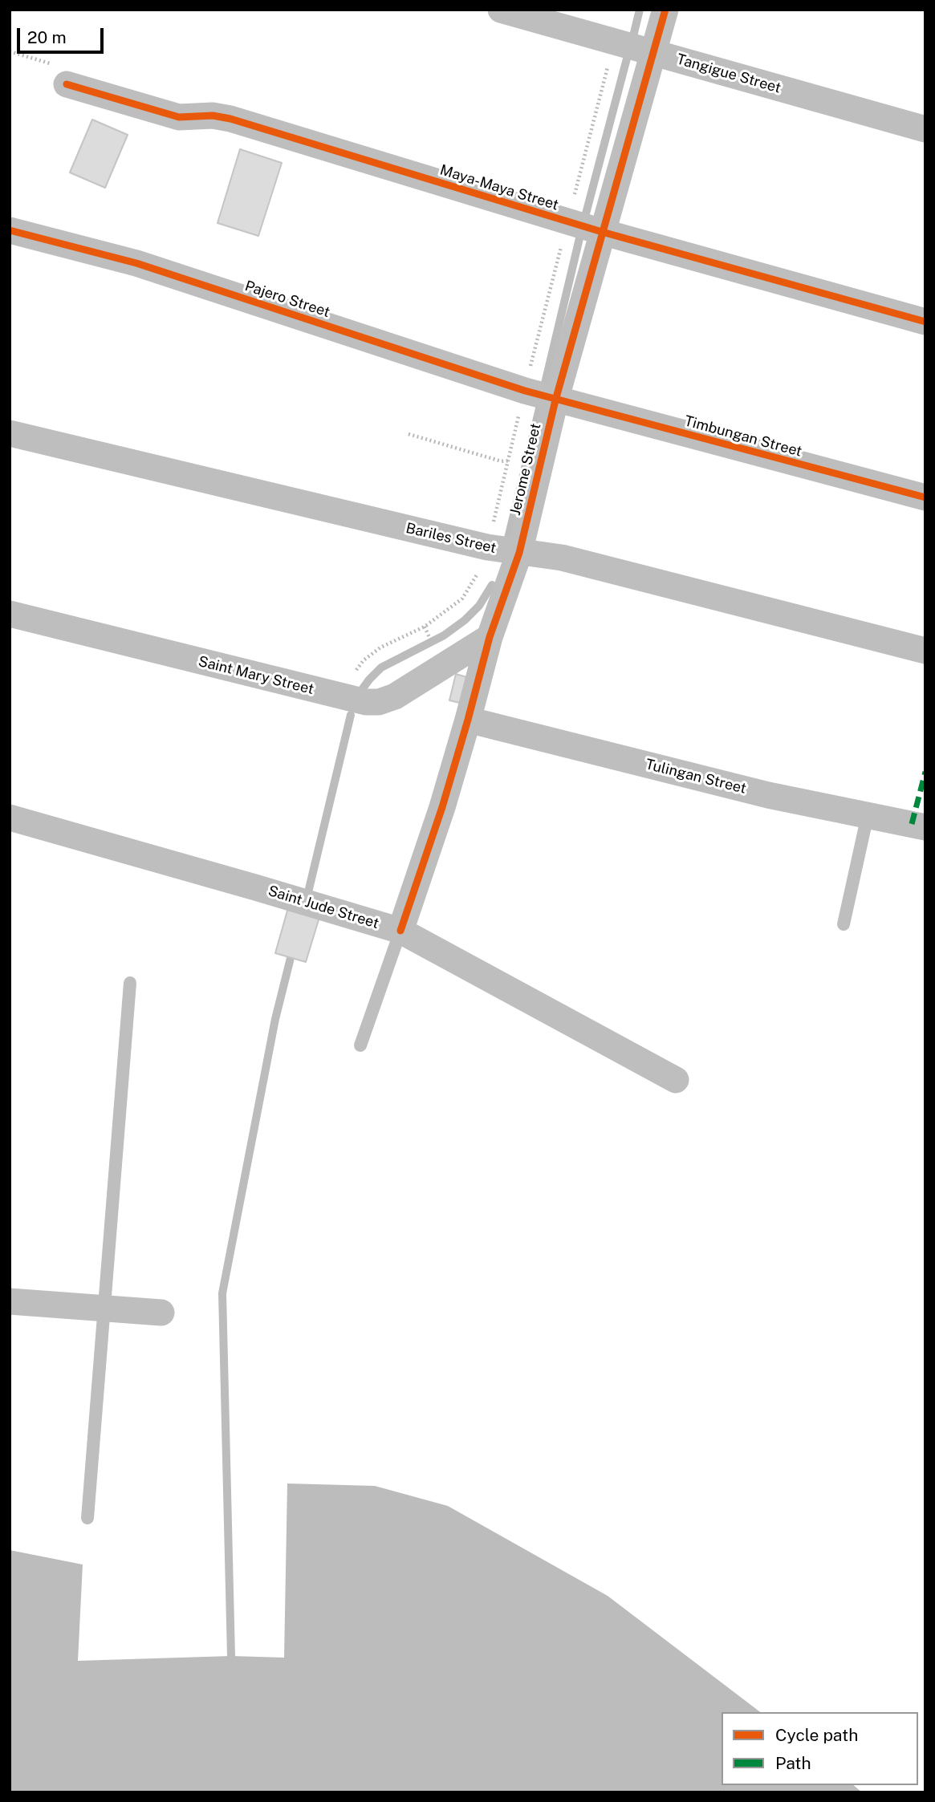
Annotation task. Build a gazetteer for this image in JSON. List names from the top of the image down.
{
  "streets": {
    "street": [
      "Tangigue Street",
      "Maya-Maya Street",
      "Pajero Street",
      "Timbungan Street",
      "Jerome Street",
      "Bariles Street",
      "Saint Mary Street",
      "Tulingan Street",
      "Saint Jude Street"
    ]
  },
  "crossings": [
    ["Tangigue Street", "Jerome Street"],
    ["Maya-Maya Street", "Jerome Street"],
    ["Pajero Street", "Timbungan Street"],
    ["Pajero Street", "Jerome Street"],
    ["Timbungan Street", "Jerome Street"],
    ["Jerome Street", "Bariles Street"],
    ["Jerome Street", "Saint Mary Street"],
    ["Jerome Street", "Tulingan Street"],
    ["Jerome Street", "Saint Jude Street"]
  ],
  "legend": ["Cycle path", "Path"],
  "scale_bar": "20 m"
}
